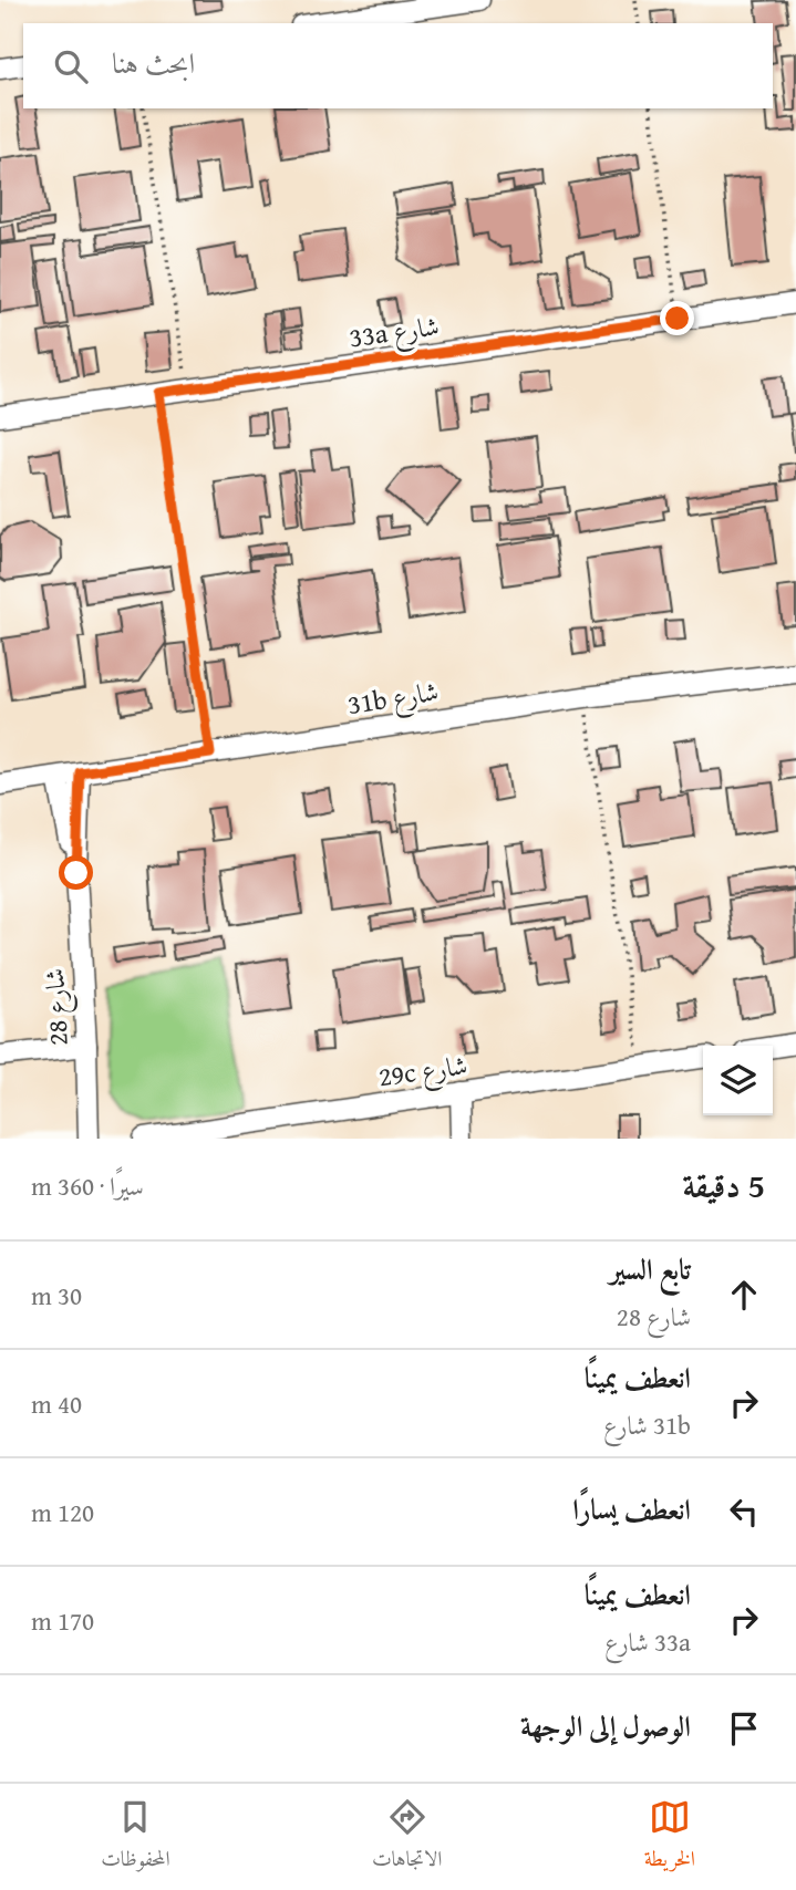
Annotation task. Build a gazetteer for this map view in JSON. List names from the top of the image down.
{
  "streets": {
    "street": [
      "33a شارع",
      "31b شارع",
      "شارع 28",
      "29c شارع"
    ]
  },
  "crossings": [
    ["31b شارع", "شارع 28"]
  ],
  "page": {
    "search": "ابحث هنا",
    "heading": ["5 دقيقة", "سيرًا · 360 m"],
    "list": [
      ["تابع السير", "شارع 28", "30 m"],
      ["انعطف يمينًا", "31b شارع", "40 m"],
      ["انعطف يسارًا", "120 m"],
      ["انعطف يمينًا", "33a شارع", "170 m"],
      "الوصول إلى الوجهة"
    ],
    "nav": ["الخريطة", "الاتجاهات", "المحفوظات"]
  }
}
